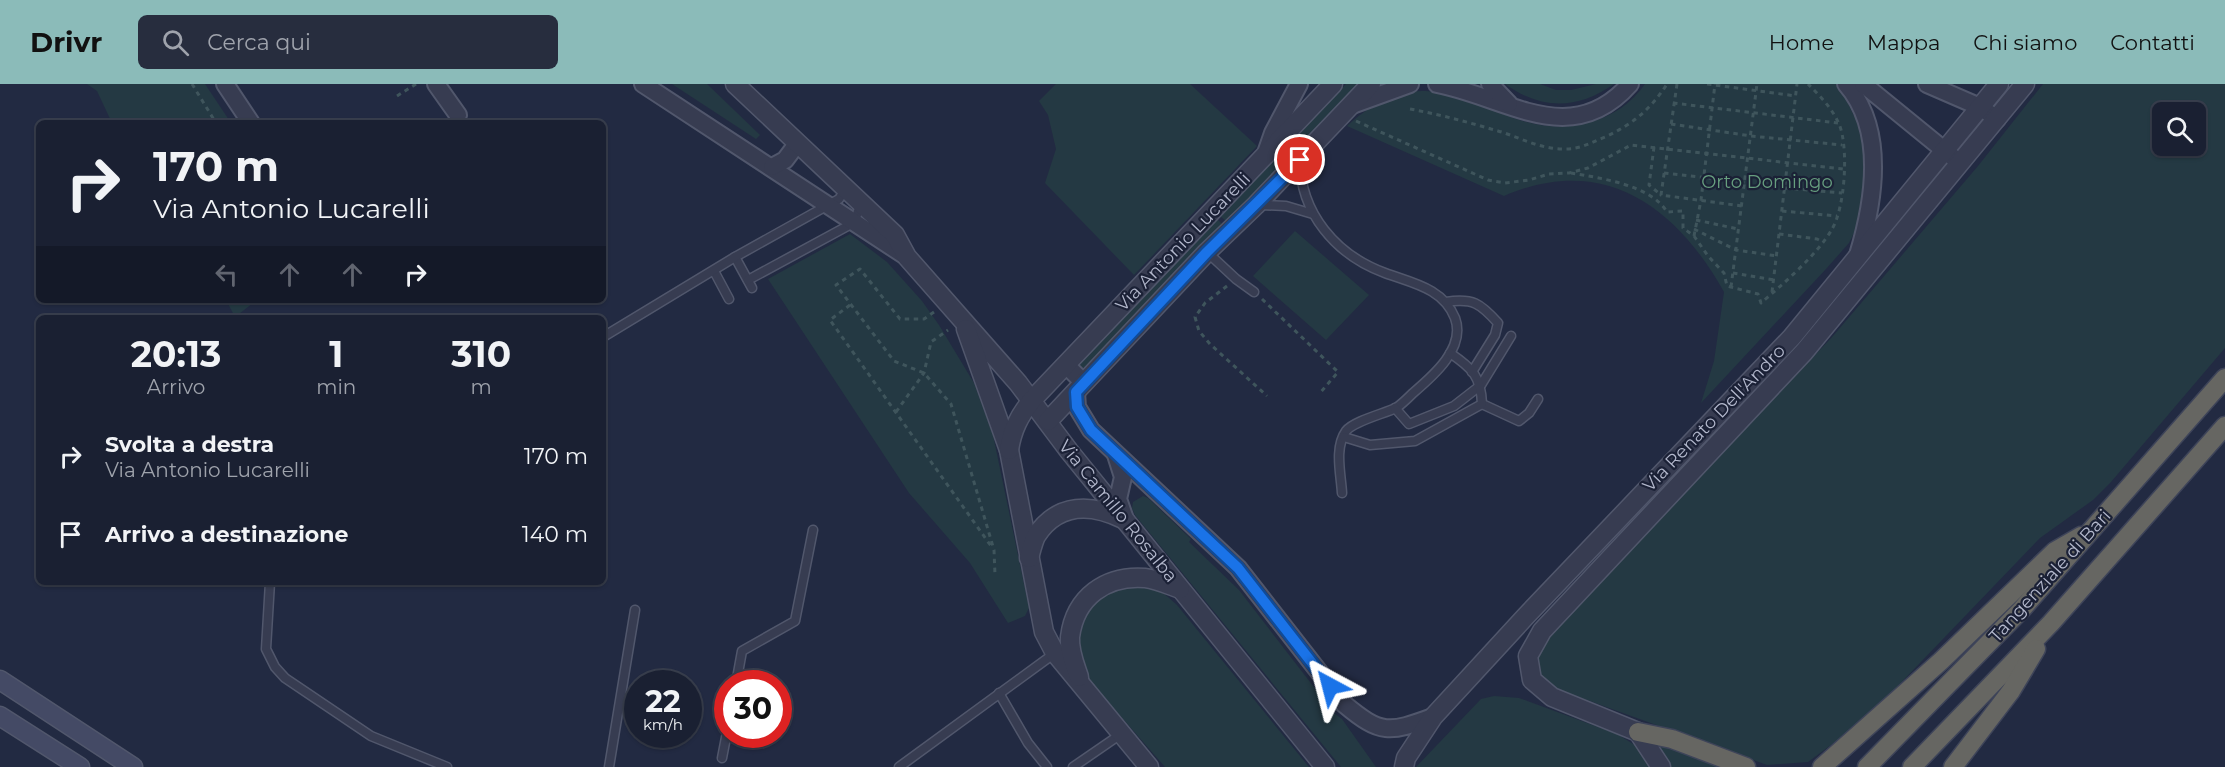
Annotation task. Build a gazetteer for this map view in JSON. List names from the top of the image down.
{
  "streets": {
    "highway": ["Tangenziale di Bari"],
    "street": ["Via Antonio Lucarelli", "Via Renato Dell'Andro", "Via Camillo Rosalba"]
  },
  "crossings": [
    ["Via Antonio Lucarelli", "Via Camillo Rosalba"]
  ],
  "parks": ["Orto Domingo"],
  "page": {
    "header": "Drivr",
    "search": "Cerca qui",
    "nav": [
      "Home",
      "Mappa",
      "Chi siamo",
      "Contatti"
    ],
    "turn": ["170 m", "Via Antonio Lucarelli"],
    "eta": [
      "20:13",
      "Arrivo",
      "1",
      "min",
      "310",
      "m"
    ],
    "list": [
      {
        "name": "Svolta a destra",
        "note": "Via Antonio Lucarelli",
        "value": "170 m"
      },
      {
        "name": "Arrivo a destinazione",
        "value": "140 m"
      }
    ],
    "speed": "22 km/h",
    "limit": "30"
  }
}
